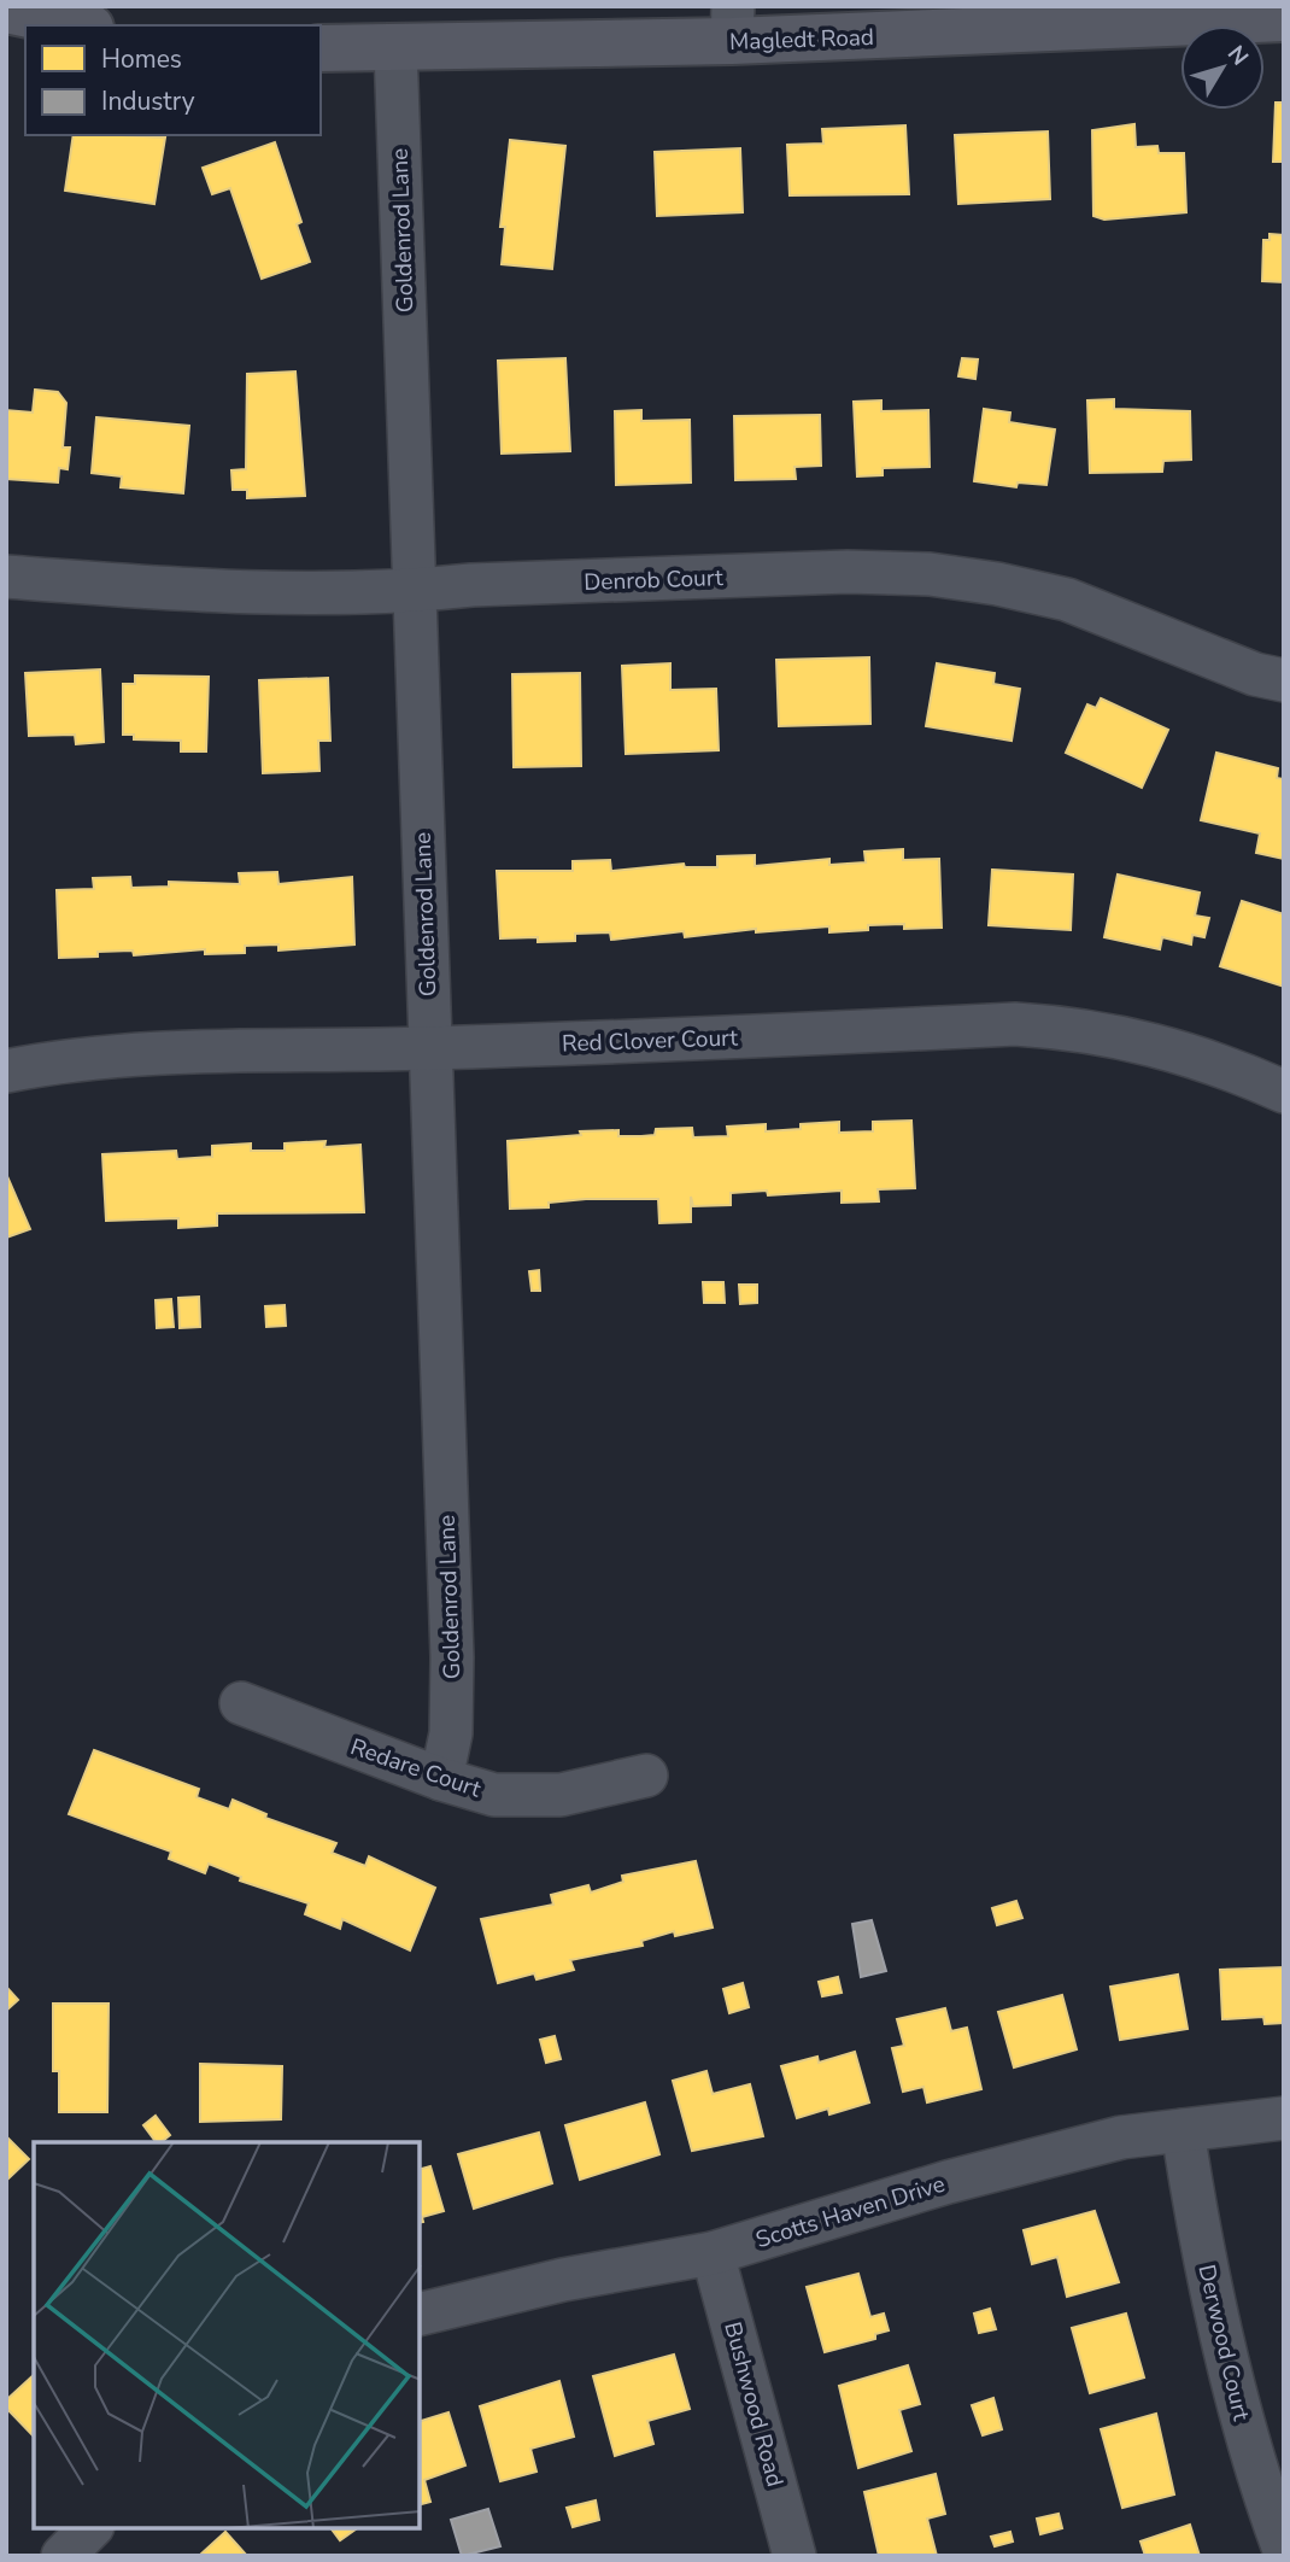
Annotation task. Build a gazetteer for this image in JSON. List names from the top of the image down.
{
  "streets": {
    "street": [
      "Magledt Road",
      "Goldenrod Lane",
      "Denrob Court",
      "Red Clover Court",
      "Redare Court",
      "Scotts Haven Drive",
      "Derwood Court",
      "Bushwood Road"
    ]
  },
  "crossings": [
    ["Magledt Road", "Goldenrod Lane"],
    ["Goldenrod Lane", "Denrob Court"],
    ["Goldenrod Lane", "Red Clover Court"],
    ["Goldenrod Lane", "Redare Court"],
    ["Scotts Haven Drive", "Derwood Court"],
    ["Scotts Haven Drive", "Bushwood Road"]
  ],
  "legend": ["Homes", "Industry"],
  "north": "top right"
}
